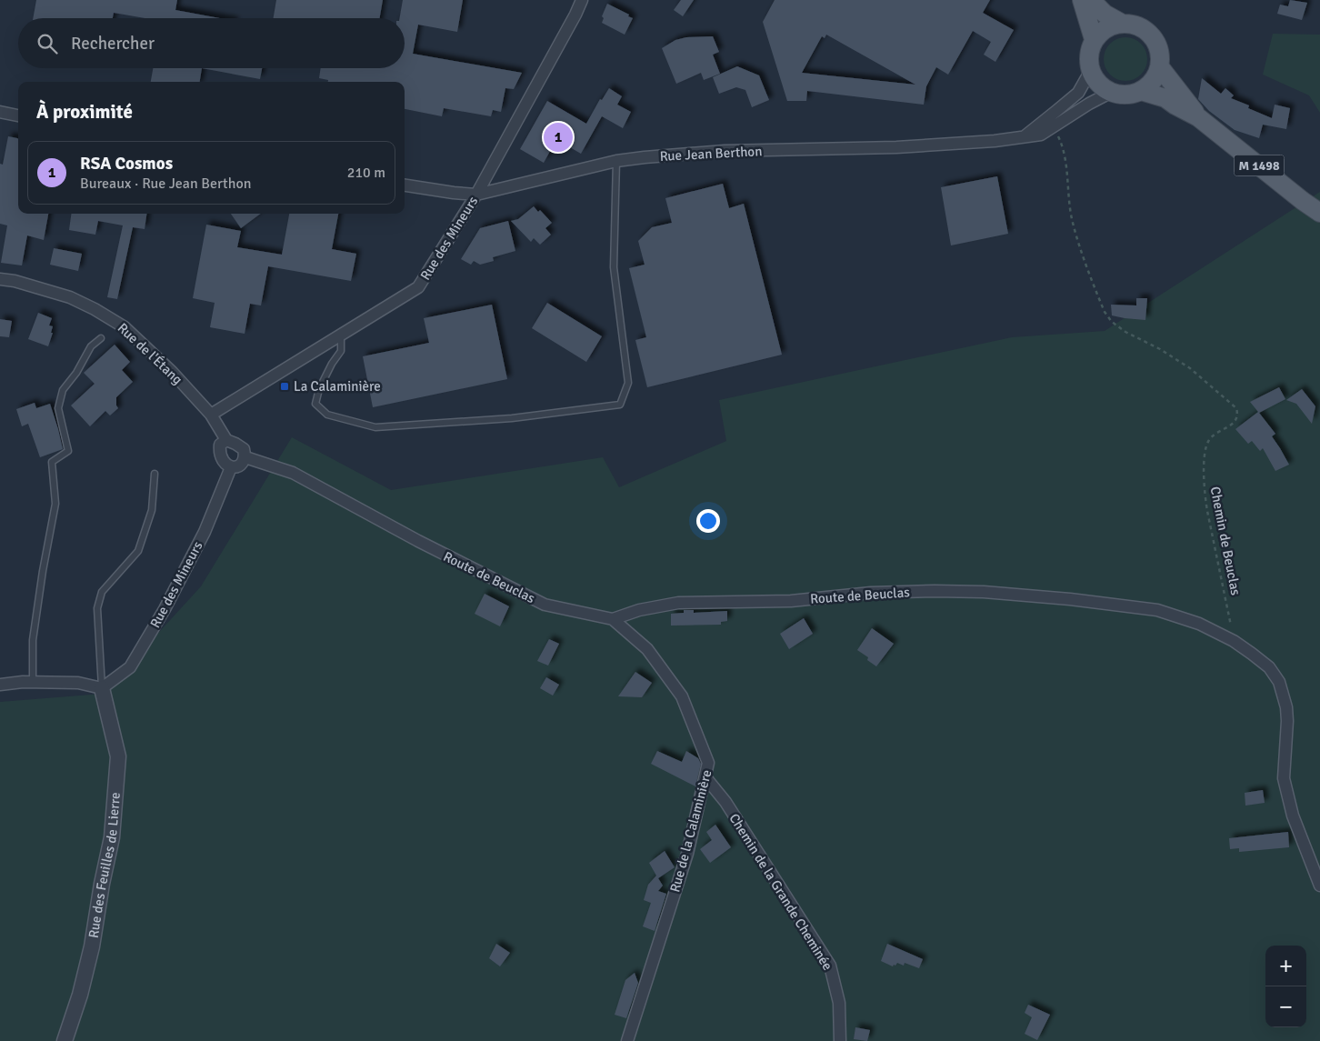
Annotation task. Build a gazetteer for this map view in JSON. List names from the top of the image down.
{
  "streets": {
    "main road": ["M 1498"],
    "street": [
      "Rue Jean Berthon",
      "Rue des Mineurs",
      "Rue de l'Étang",
      "Route de Beuclas",
      "Rue de la Calaminière",
      "Rue des Feuilles de Lierre",
      "Chemin de la Grande Cheminée"
    ],
    "path": ["Chemin de Beuclas"]
  },
  "crossings": [
    ["Rue Jean Berthon", "M 1498"],
    ["Rue Jean Berthon", "Rue des Mineurs"],
    ["Rue Jean Berthon", "Chemin de Beuclas"],
    ["Rue des Mineurs", "Rue de l'Étang"],
    ["Rue des Mineurs", "Route de Beuclas"],
    ["Rue des Mineurs", "Rue des Feuilles de Lierre"],
    ["Rue de l'Étang", "Route de Beuclas"],
    ["Chemin de Beuclas", "Route de Beuclas"],
    ["Route de Beuclas", "Rue de la Calaminière"],
    ["Rue de la Calaminière", "Chemin de la Grande Cheminée"]
  ],
  "places": {
    "transit": ["La Calaminière"]
  },
  "page": {
    "search": "Rechercher",
    "heading": "À proximité",
    "pins": "1",
    "list": [
      {
        "mark": "1",
        "name": "RSA Cosmos",
        "note": "Bureaux · Rue Jean Berthon",
        "value": "210 m"
      }
    ],
    "map_buttons": ["+", "−"]
  }
}
